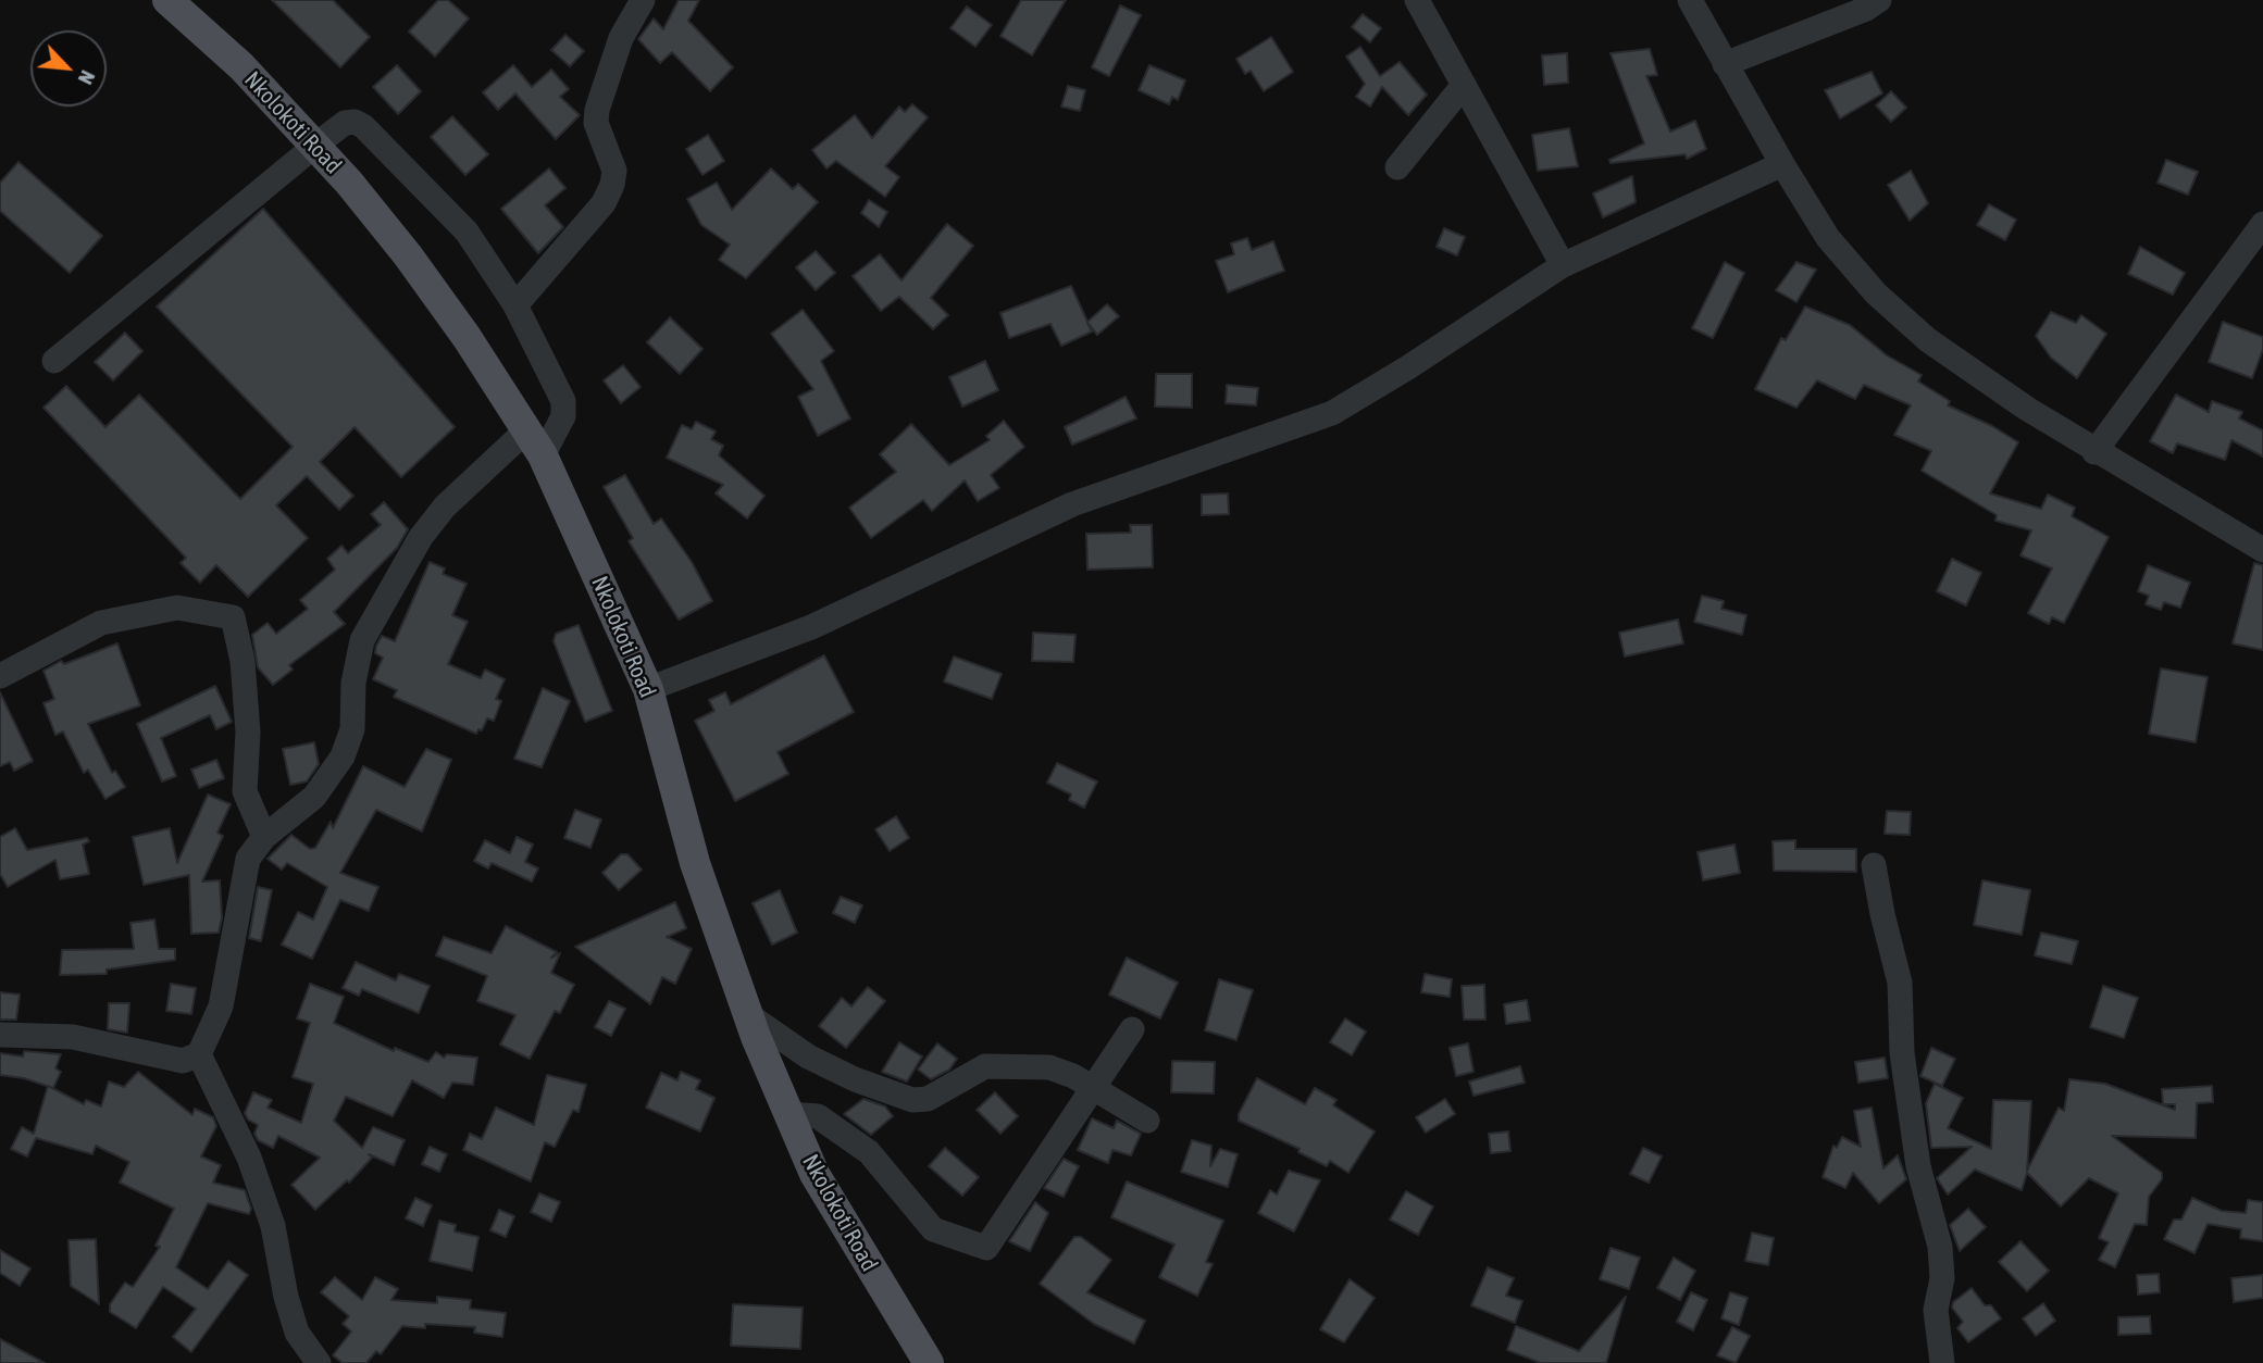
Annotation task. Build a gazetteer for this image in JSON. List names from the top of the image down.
{
  "streets": {
    "main road": ["Nkolokoti Road"]
  },
  "north": "bottom right"
}
